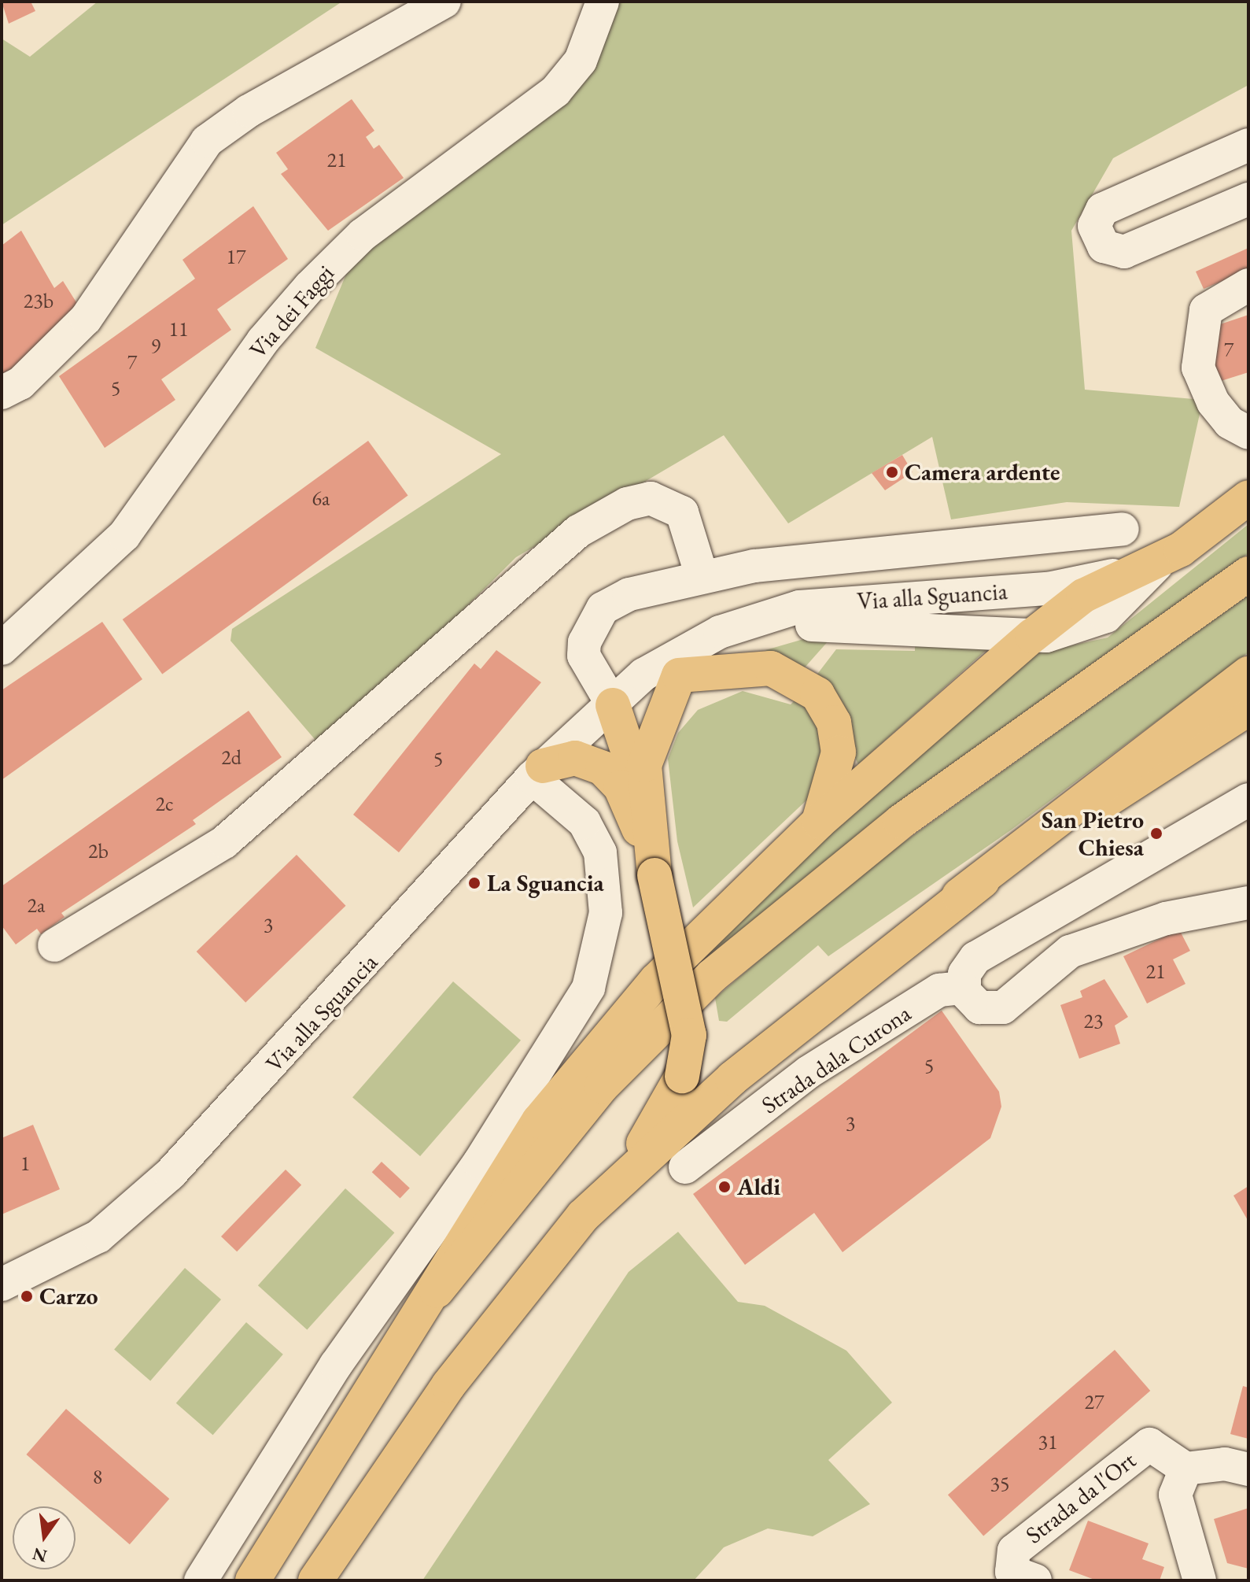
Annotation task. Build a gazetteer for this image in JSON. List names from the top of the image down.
{
  "streets": {
    "main road": ["Via alla Sguancia"],
    "street": ["Via dei Faggi", "Strada dala Curona", "Strada da l'Ort"]
  },
  "places": [
    "Camera ardente",
    "San Pietro Chiesa",
    "La Sguancia",
    "Aldi",
    "Carzo"
  ],
  "house_numbers": [
    "21",
    "17",
    "23b",
    "11",
    "9",
    "7",
    "7",
    "5",
    "6a",
    "2d",
    "5",
    "2c",
    "2b",
    "2a",
    "3",
    "21",
    "23",
    "5",
    "3",
    "1",
    "27",
    "31",
    "8",
    "35"
  ],
  "north": "bottom"
}
